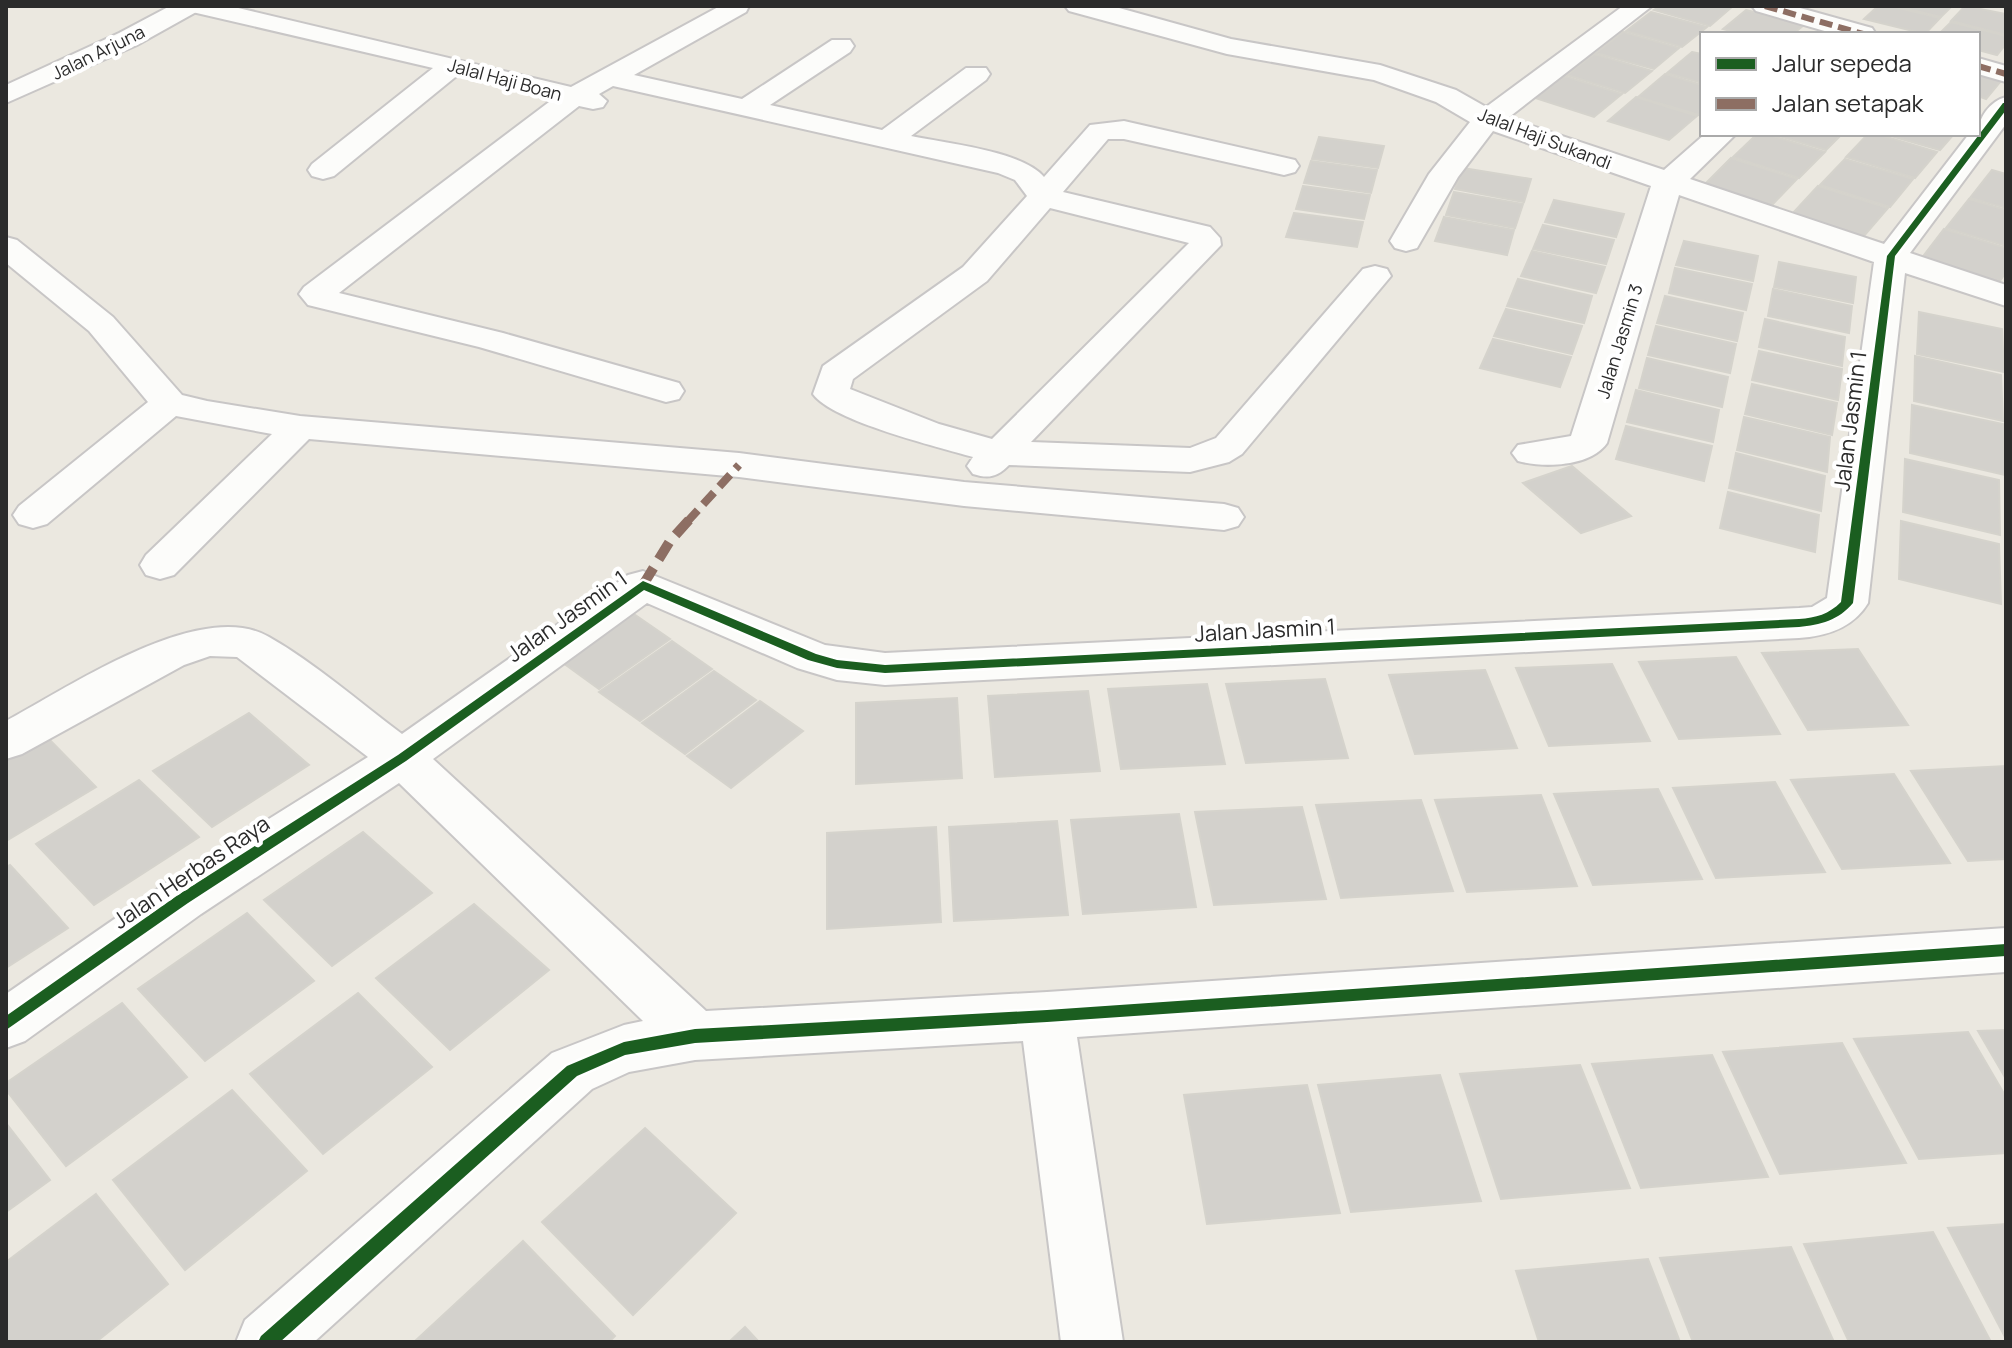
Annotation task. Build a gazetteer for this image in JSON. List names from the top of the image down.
{
  "streets": {
    "street": [
      "Jalan Arjuna",
      "Jalal Haji Boan",
      "Jalal Haji Sukandi",
      "Jalan Jasmin 3",
      "Jalan Jasmin 1",
      "Jalan Herbas Raya"
    ]
  },
  "crossings": [
    ["Jalal Haji Sukandi", "Jalan Jasmin 3"],
    ["Jalal Haji Sukandi", "Jalan Jasmin 1"],
    ["Jalan Jasmin 1", "Jalan Herbas Raya"]
  ],
  "legend": ["Jalur sepeda", "Jalan setapak"]
}
